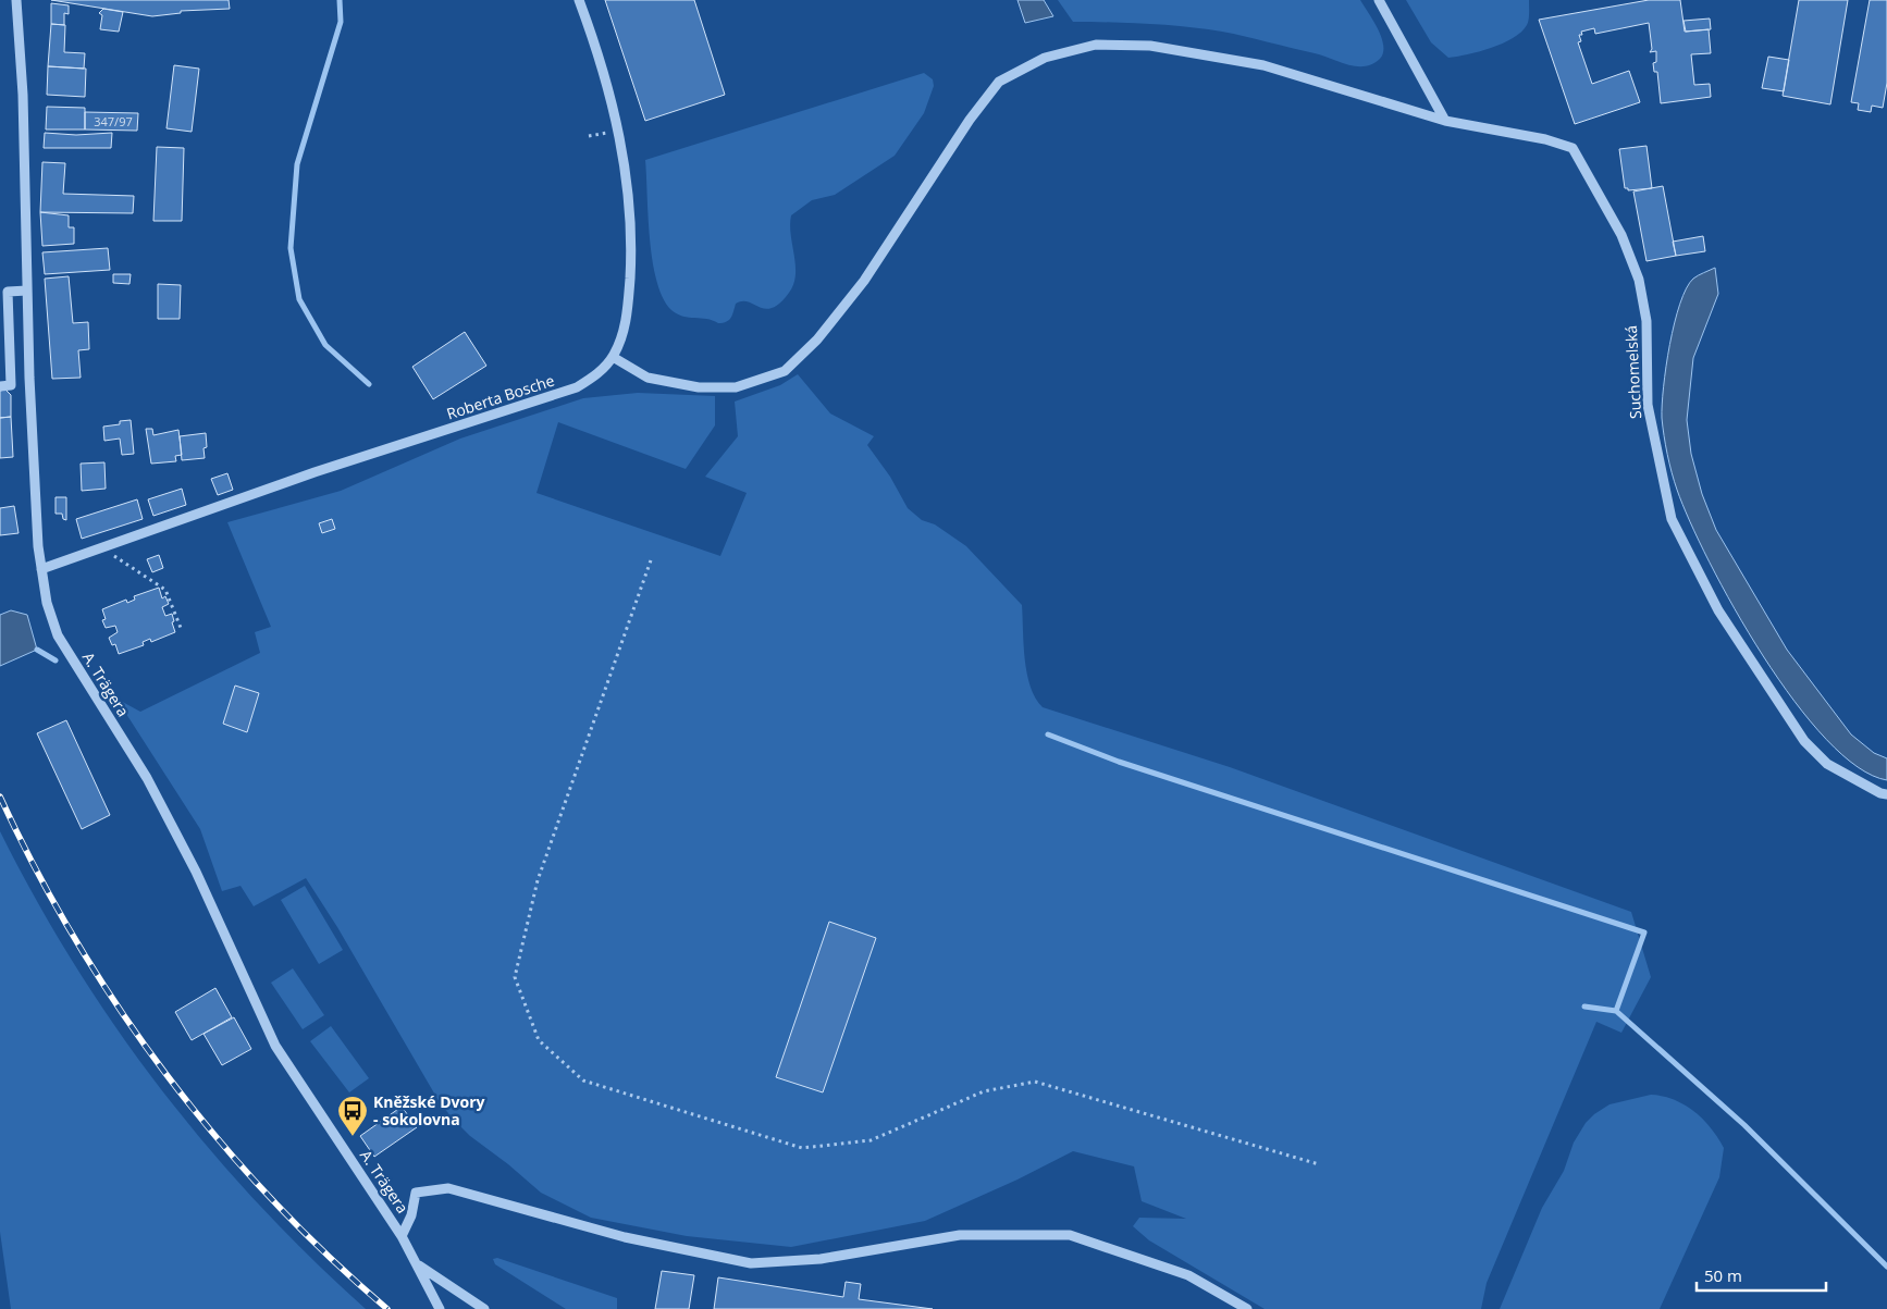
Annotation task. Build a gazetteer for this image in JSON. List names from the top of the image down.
{
  "streets": {
    "street": ["Suchomelská", "Roberta Bosche", "A. Trägera"]
  },
  "crossings": [
    ["Suchomelská", "Roberta Bosche"],
    ["Roberta Bosche", "A. Trägera"]
  ],
  "places": {
    "bus stop": ["Kněžské Dvory - sokolovna"]
  },
  "house_numbers": ["347/97"],
  "scale_bar": "50 m"
}
